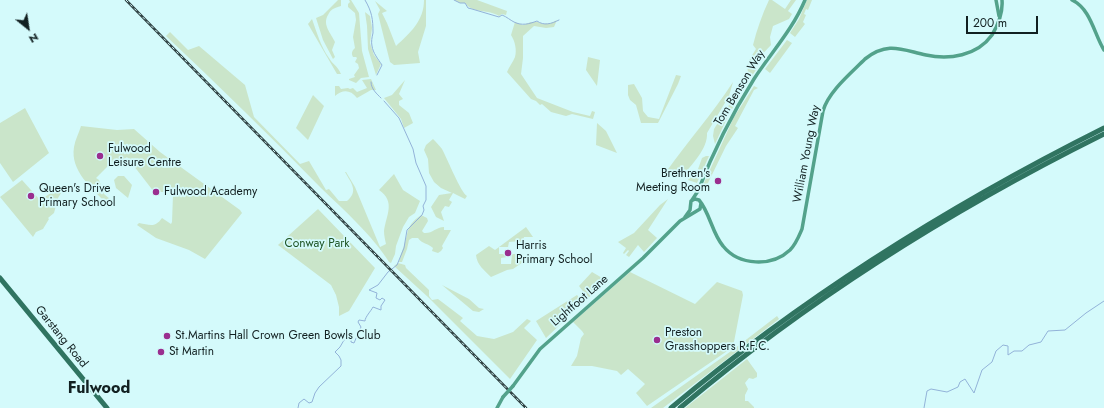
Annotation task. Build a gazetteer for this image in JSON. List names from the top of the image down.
{
  "streets": {
    "highway": ["Garstang Road"],
    "main road": ["Tom Benson Way", "William Young Way", "Lightfoot Lane"]
  },
  "crossings": [
    ["Tom Benson Way", "Lightfoot Lane"]
  ],
  "districts": ["Fulwood"],
  "parks": ["Conway Park"],
  "places": [
    "Fulwood Leisure Centre",
    "Brethren's Meeting Room",
    "Fulwood Academy",
    "Queen's Drive Primary School",
    "Harris Primary School",
    "St.Martins Hall Crown Green Bowls Club",
    "Preston Grasshoppers R.F.C.",
    "St Martin"
  ],
  "scale_bar": "200 m",
  "north": "bottom right"
}
